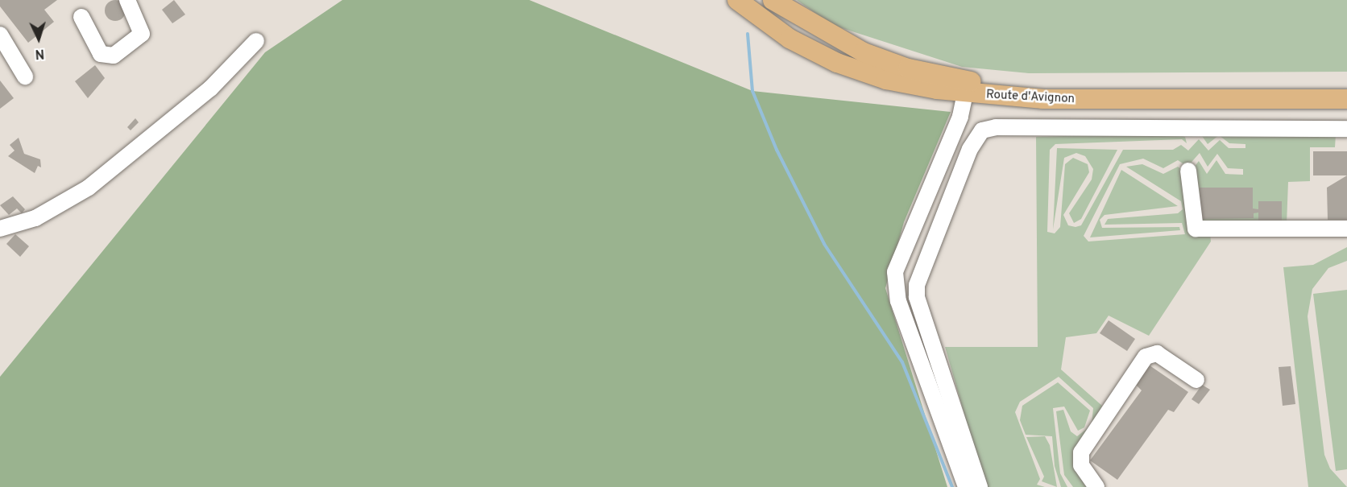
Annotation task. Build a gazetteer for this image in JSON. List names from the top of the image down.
{
  "streets": {
    "main road": ["Route d'Avignon"]
  },
  "north": "bottom"
}
